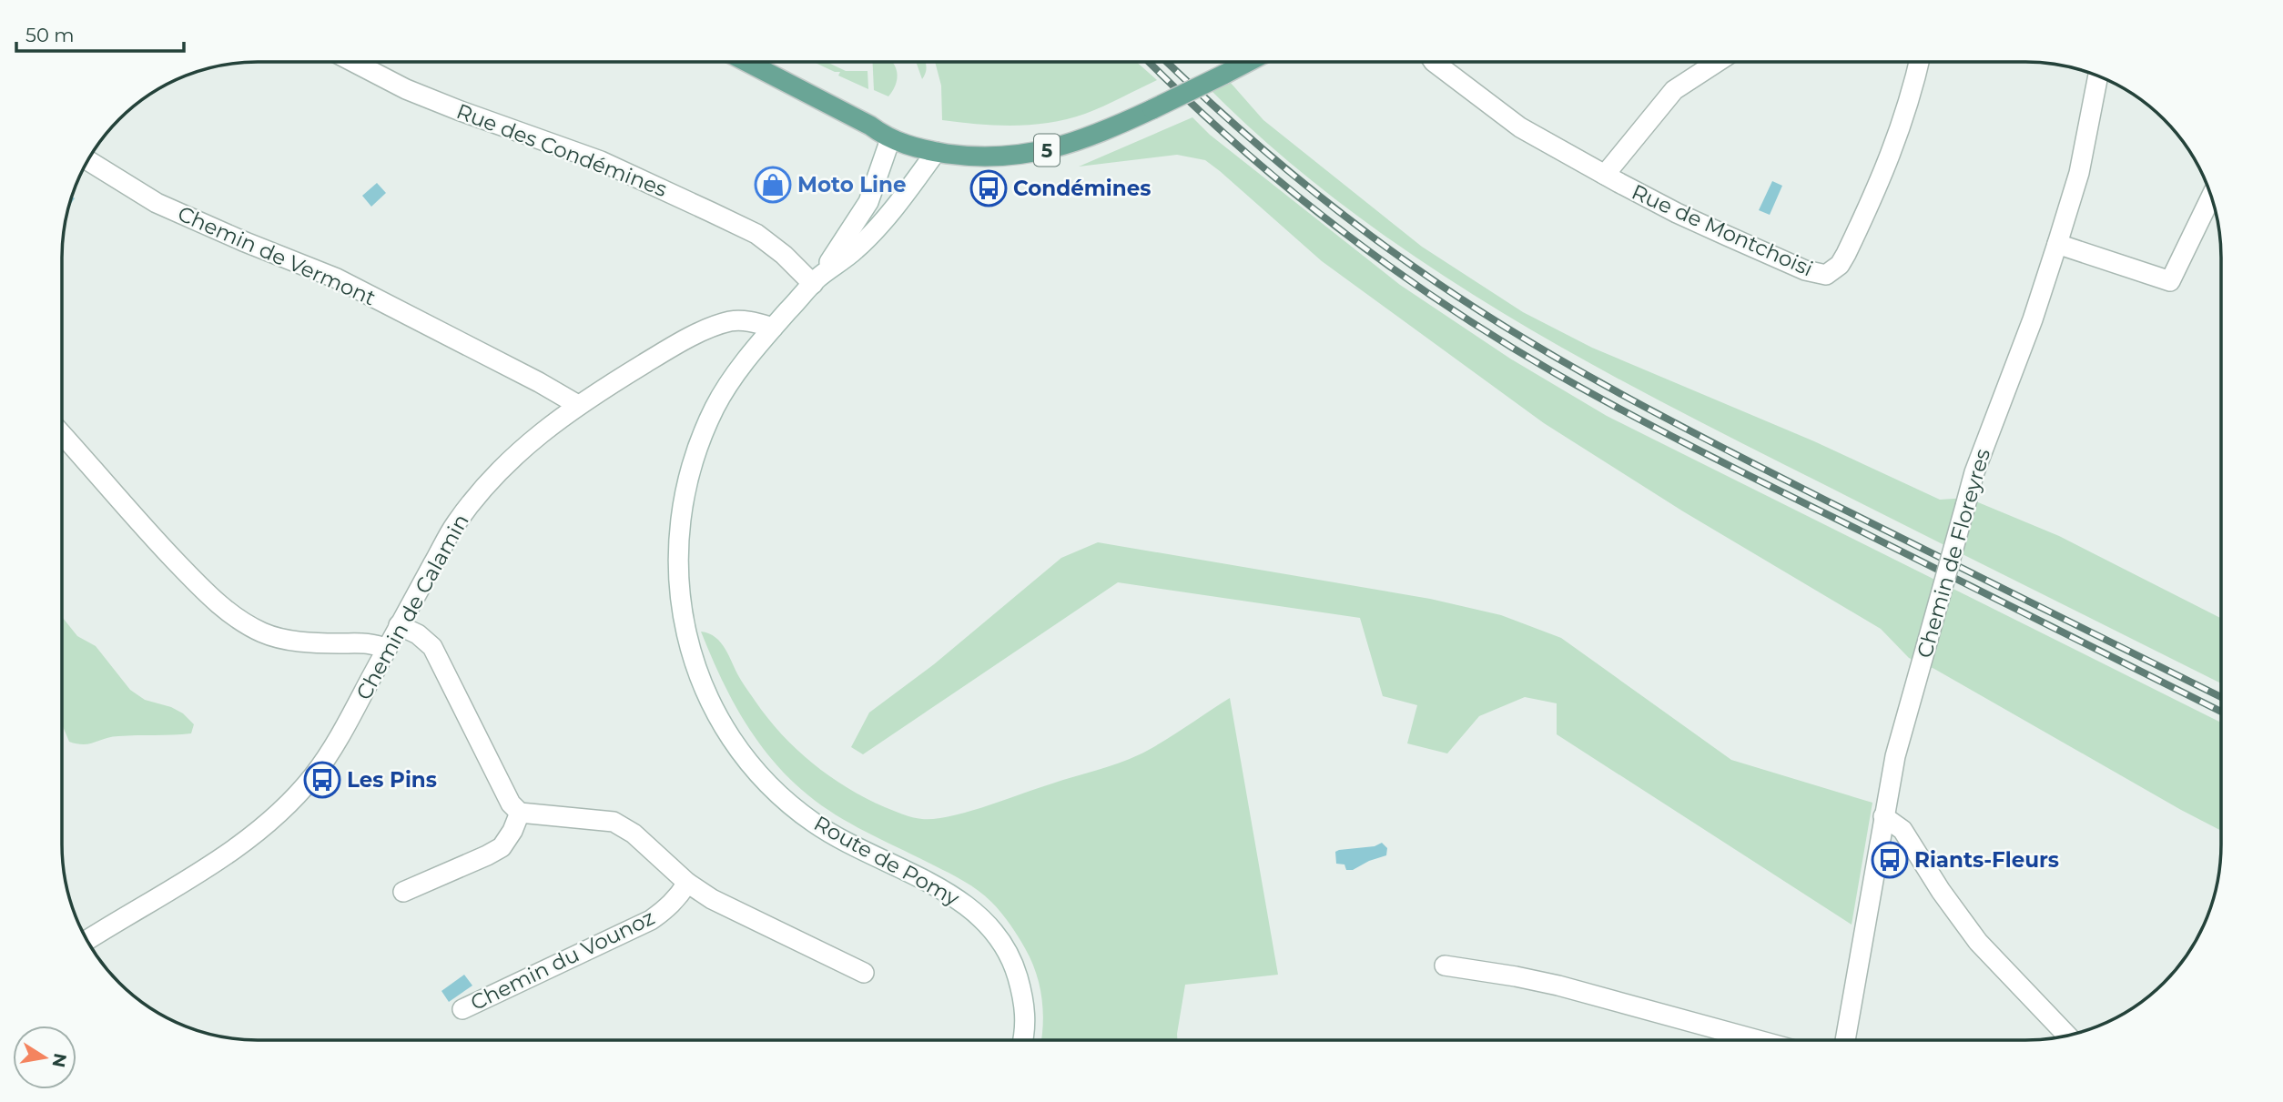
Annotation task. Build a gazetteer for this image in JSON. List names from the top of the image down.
{
  "streets": {
    "main road": ["5"],
    "street": [
      "Rue des Condémines",
      "Rue de Montchoisi",
      "Chemin de Vermont",
      "Chemin de Floreyres",
      "Chemin de Calamin",
      "Route de Pomy",
      "Chemin du Vounoz"
    ]
  },
  "crossings": [
    ["Rue des Condémines", "Route de Pomy"],
    ["5", "Route de Pomy"],
    ["Chemin de Vermont", "Chemin de Calamin"],
    ["Chemin de Calamin", "Route de Pomy"]
  ],
  "places": {
    "shop": ["Moto Line"],
    "bus stop": ["Condémines", "Les Pins", "Riants-Fleurs"]
  },
  "scale_bar": "50 m",
  "north": "right"
}
